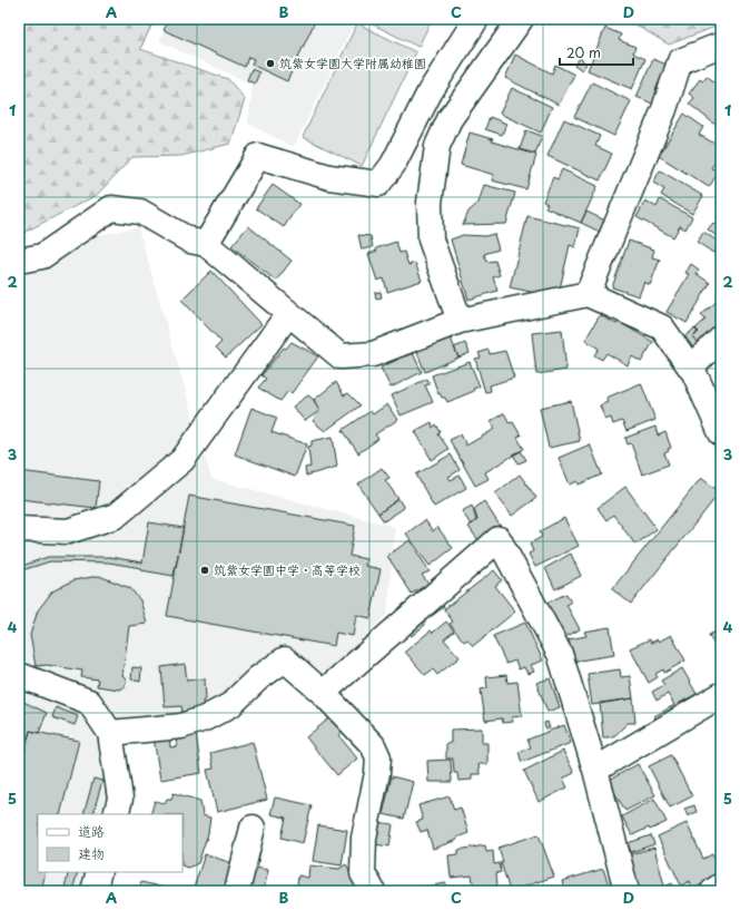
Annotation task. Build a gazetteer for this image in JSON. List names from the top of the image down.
{
  "places": ["筑紫女学園大学附属幼稚園", "筑紫女学園中学・高等学校"],
  "legend": ["道路", "建物"],
  "scale_bar": "20 m",
  "grid": {
    "columns": [
      "A",
      "B",
      "C",
      "D"
    ],
    "rows": [
      "1",
      "2",
      "3",
      "4",
      "5"
    ]
  }
}
